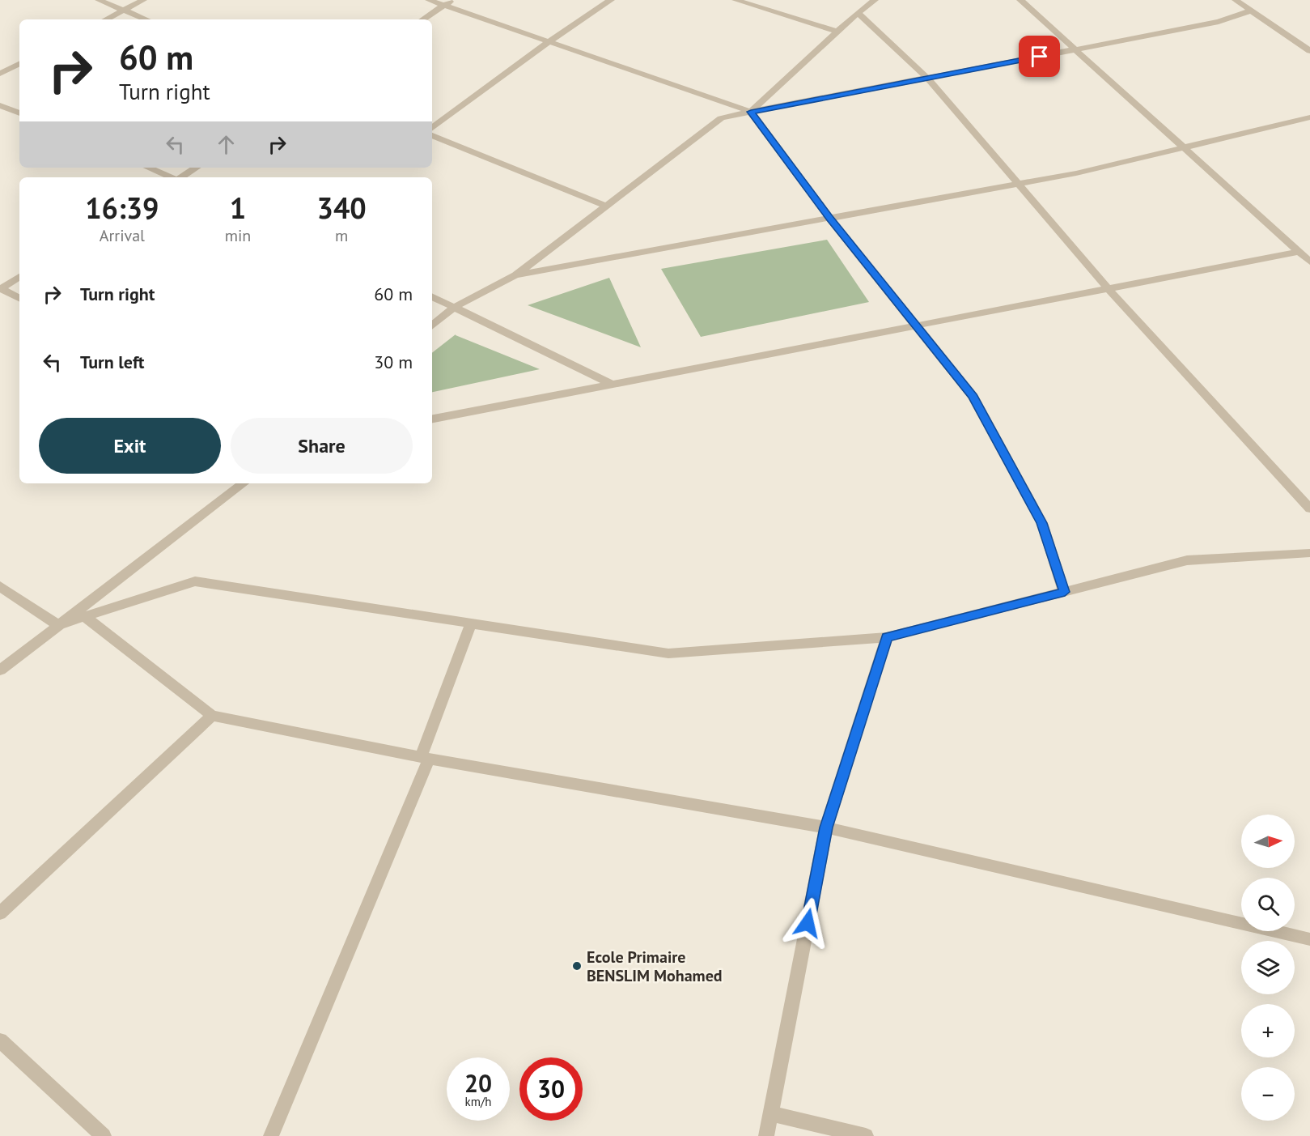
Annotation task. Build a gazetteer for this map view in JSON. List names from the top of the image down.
{
  "places": ["Ecole Primaire BENSLIM Mohamed"],
  "north": "right",
  "page": {
    "turn": ["60 m", "Turn right"],
    "eta": [
      "16:39",
      "Arrival",
      "1",
      "min",
      "340",
      "m"
    ],
    "list": [
      {
        "name": "Turn right",
        "value": "60 m"
      },
      {
        "name": "Turn left",
        "value": "30 m"
      }
    ],
    "buttons": ["Exit", "Share"],
    "map_buttons": ["+", "−"],
    "speed": "20 km/h",
    "limit": "30"
  }
}
